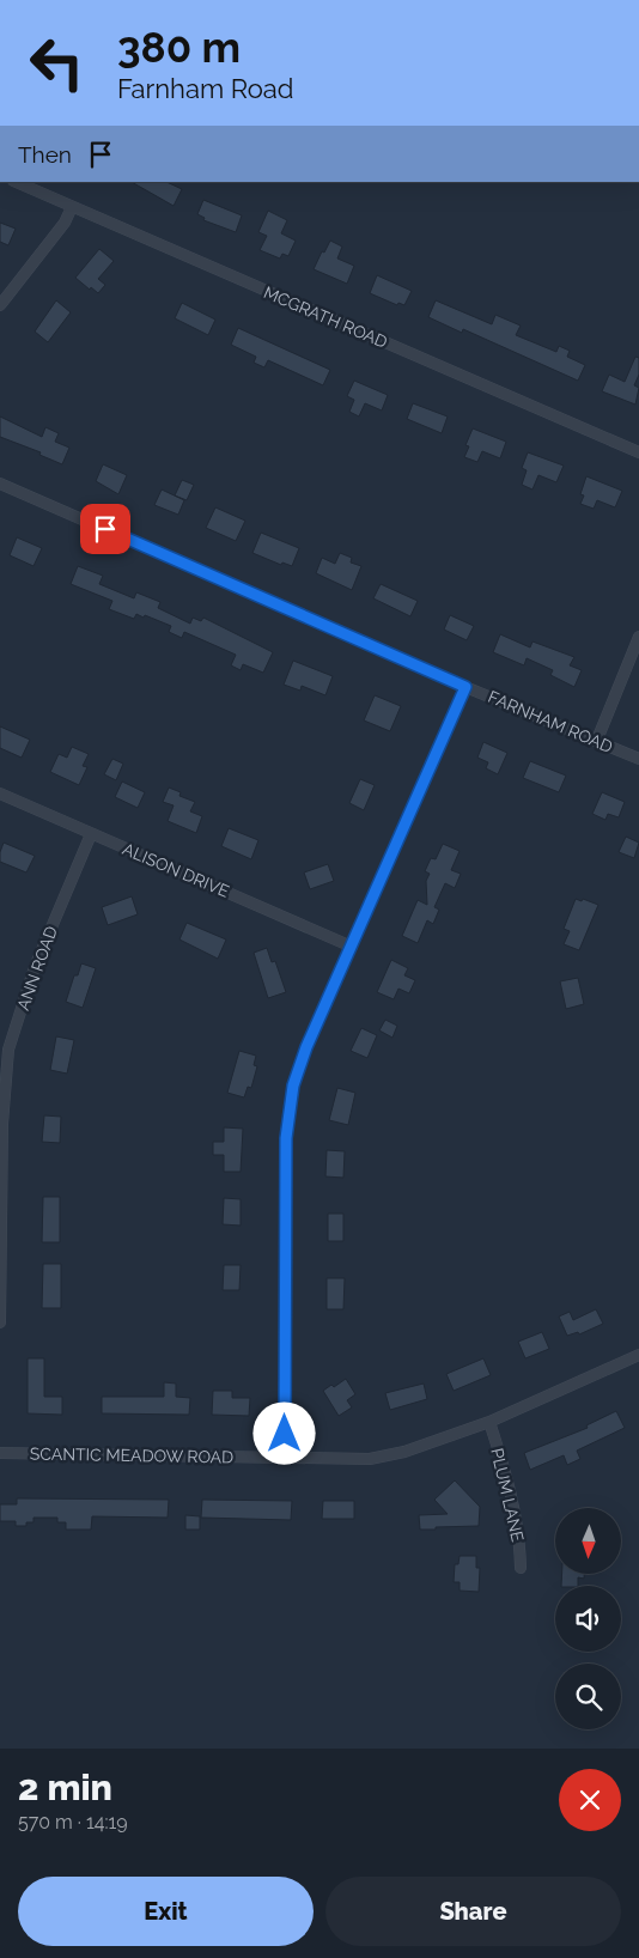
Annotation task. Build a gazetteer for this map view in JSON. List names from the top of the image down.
{
  "streets": {
    "street": [
      "MCGRATH ROAD",
      "FARNHAM ROAD",
      "ALISON DRIVE",
      "ANN ROAD",
      "SCANTIC MEADOW ROAD",
      "PLUM LANE"
    ]
  },
  "crossings": [
    ["ALISON DRIVE", "ANN ROAD"],
    ["SCANTIC MEADOW ROAD", "PLUM LANE"]
  ],
  "north": "bottom",
  "page": {
    "turn": ["380 m", "Farnham Road"],
    "then": "Then",
    "heading": ["2 min", "570 m · 14:19"],
    "buttons": ["Exit", "Share"]
  }
}
